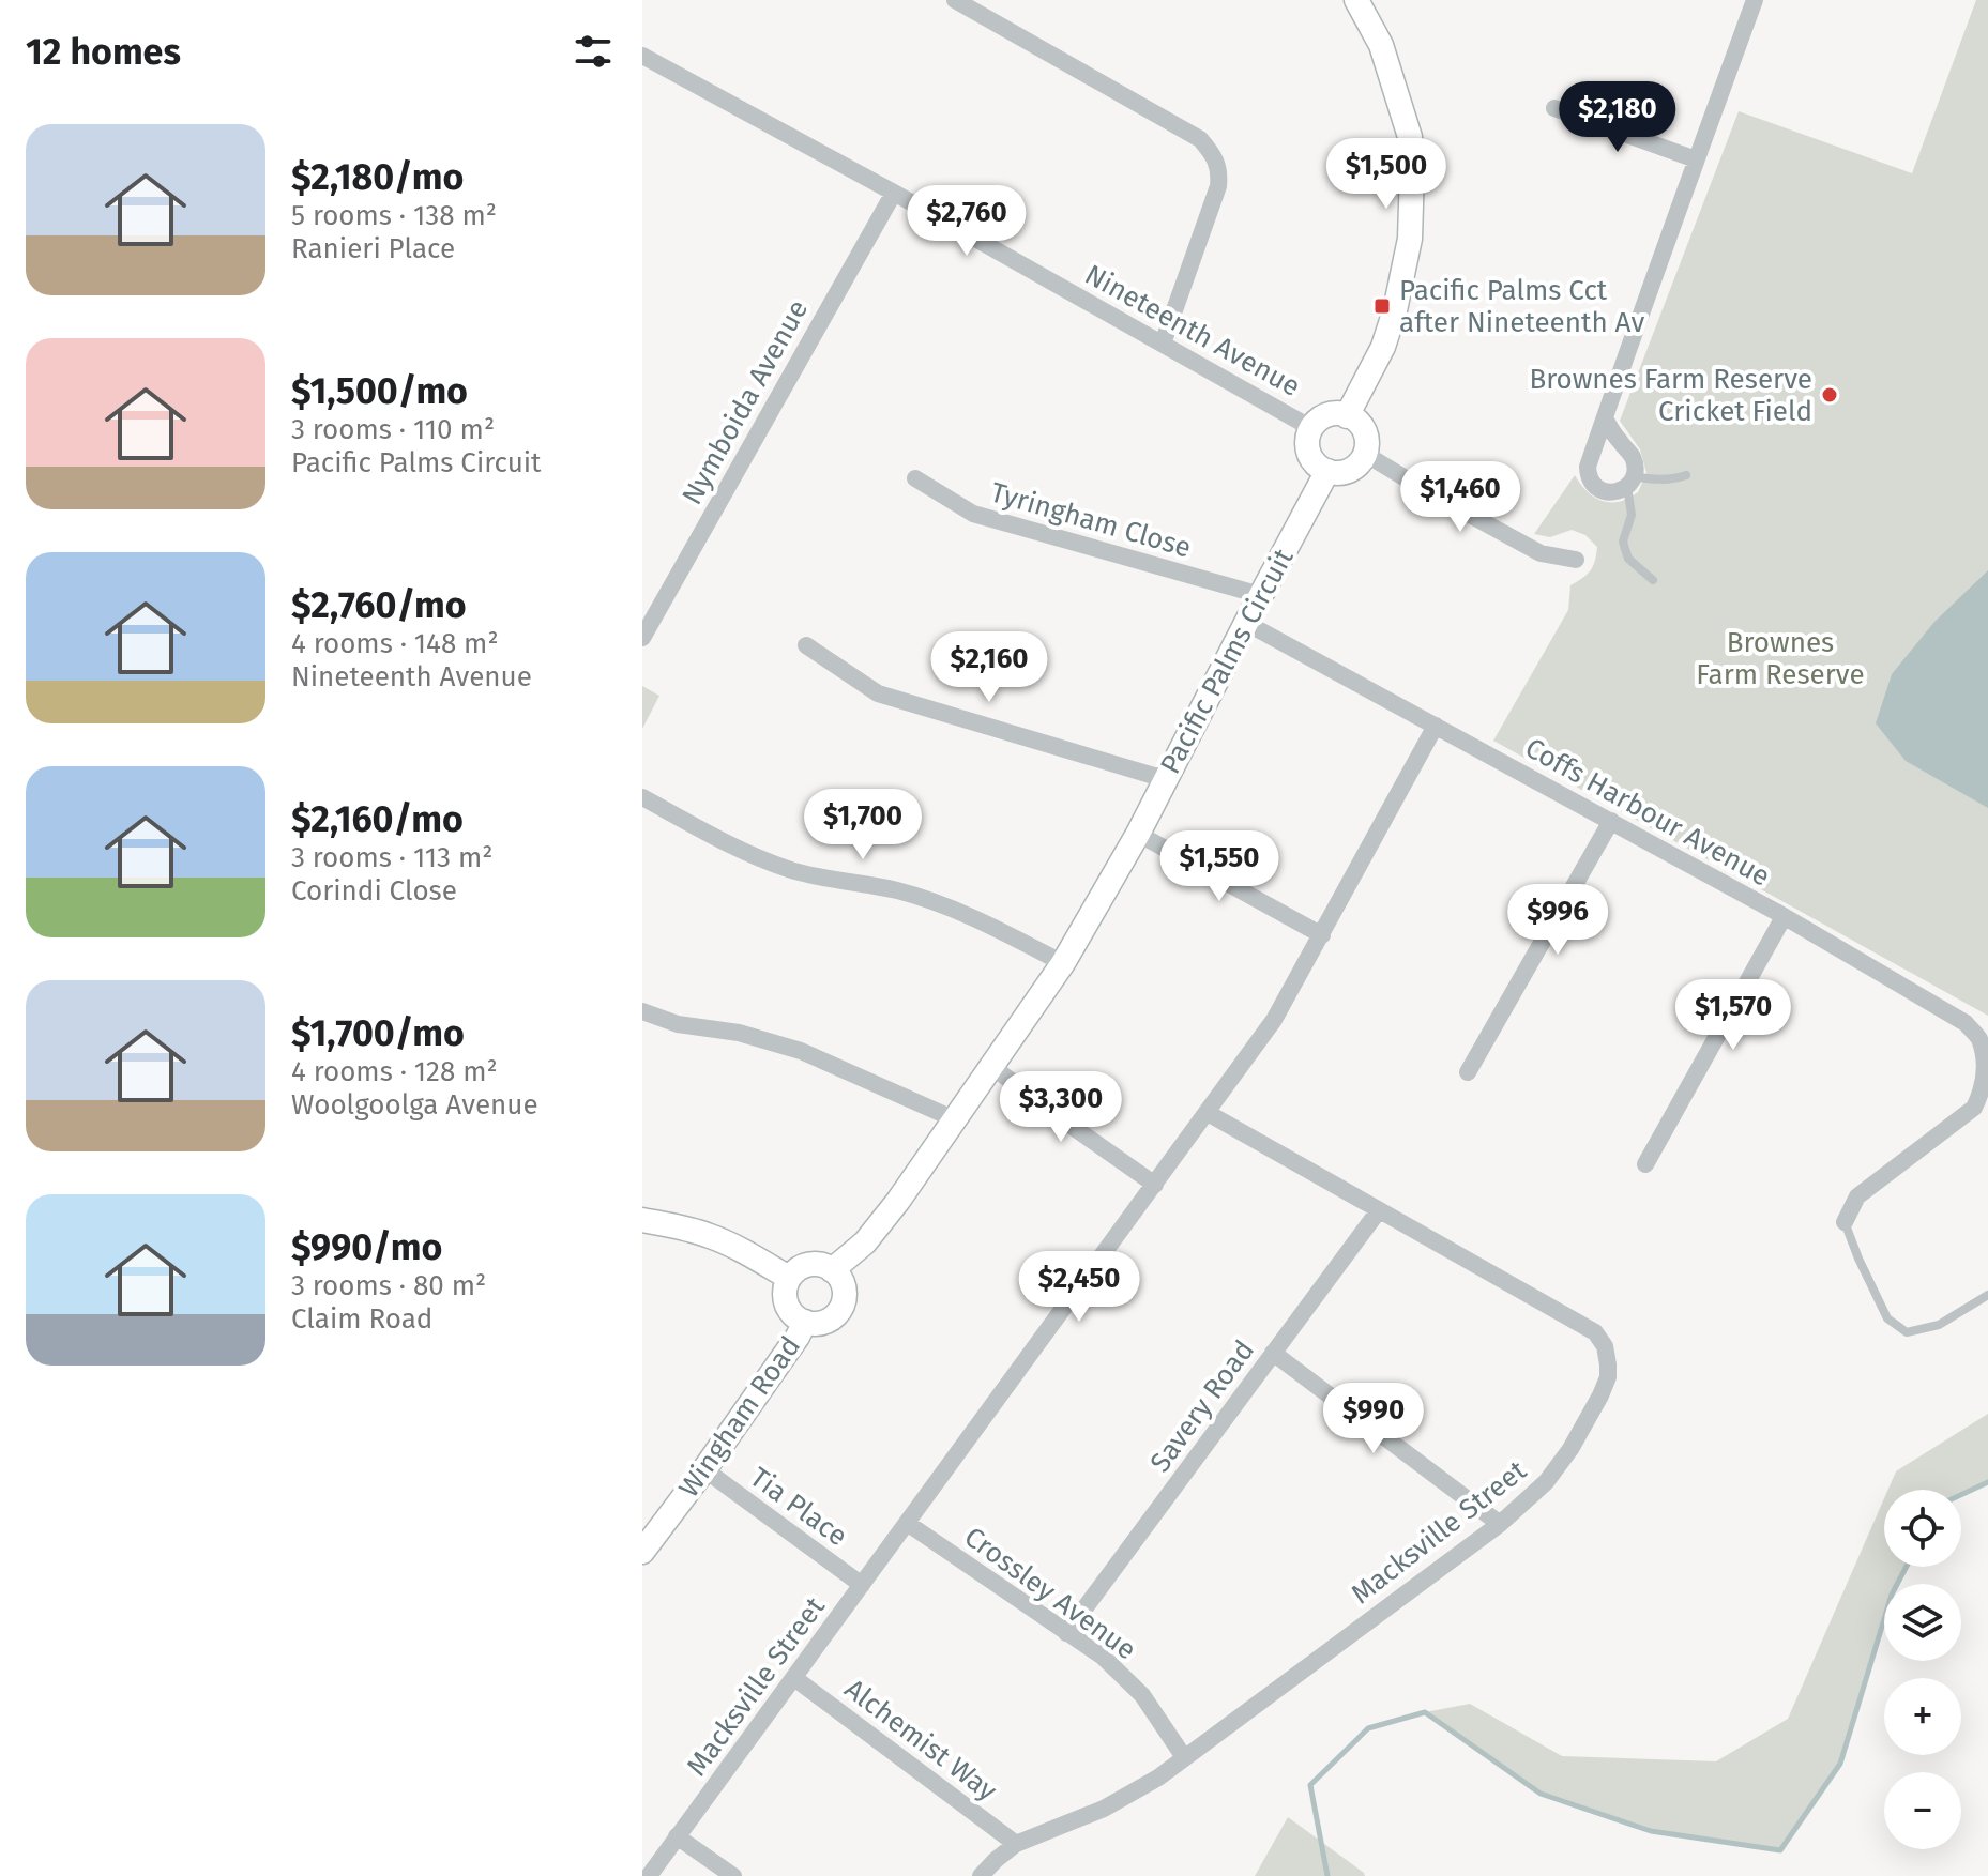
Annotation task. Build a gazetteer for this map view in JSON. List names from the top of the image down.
{
  "streets": {
    "street": [
      "Nineteenth Avenue",
      "Nymboida Avenue",
      "Tyringham Close",
      "Pacific Palms Circuit",
      "Coffs Harbour Avenue",
      "Savery Road",
      "Wingham Road",
      "Tia Place",
      "Macksville Street",
      "Crossley Avenue",
      "Alchemist Way"
    ]
  },
  "crossings": [
    ["Nineteenth Avenue", "Nymboida Avenue"],
    ["Nineteenth Avenue", "Pacific Palms Circuit"],
    ["Tyringham Close", "Pacific Palms Circuit"],
    ["Pacific Palms Circuit", "Coffs Harbour Avenue"],
    ["Pacific Palms Circuit", "Wingham Road"],
    ["Coffs Harbour Avenue", "Macksville Street"],
    ["Savery Road", "Macksville Street"],
    ["Savery Road", "Crossley Avenue"],
    ["Wingham Road", "Tia Place"],
    ["Tia Place", "Macksville Street"],
    ["Macksville Street", "Crossley Avenue"],
    ["Macksville Street", "Alchemist Way"]
  ],
  "parks": ["Brownes Farm Reserve"],
  "places": {
    "transit": ["Pacific Palms Cct after Nineteenth Av"],
    "other": ["Brownes Farm Reserve Cricket Field"]
  },
  "page": {
    "heading": "12 homes",
    "price": [
      "$2,180",
      "$1,500",
      "$2,760",
      "$1,460",
      "$2,160",
      "$1,700",
      "$1,550",
      "$996",
      "$1,570",
      "$3,300",
      "$2,450",
      "$990"
    ],
    "list": [
      {
        "name": "$2,180/mo",
        "note": "5 rooms · 138 m² · Ranieri Place"
      },
      {
        "name": "$1,500/mo",
        "note": "3 rooms · 110 m² · Pacific Palms Circuit"
      },
      {
        "name": "$2,760/mo",
        "note": "4 rooms · 148 m² · Nineteenth Avenue"
      },
      {
        "name": "$2,160/mo",
        "note": "3 rooms · 113 m² · Corindi Close"
      },
      {
        "name": "$1,700/mo",
        "note": "4 rooms · 128 m² · Woolgoolga Avenue"
      },
      {
        "name": "$990/mo",
        "note": "3 rooms · 80 m² · Claim Road"
      }
    ],
    "map_buttons": ["+", "−"]
  }
}
